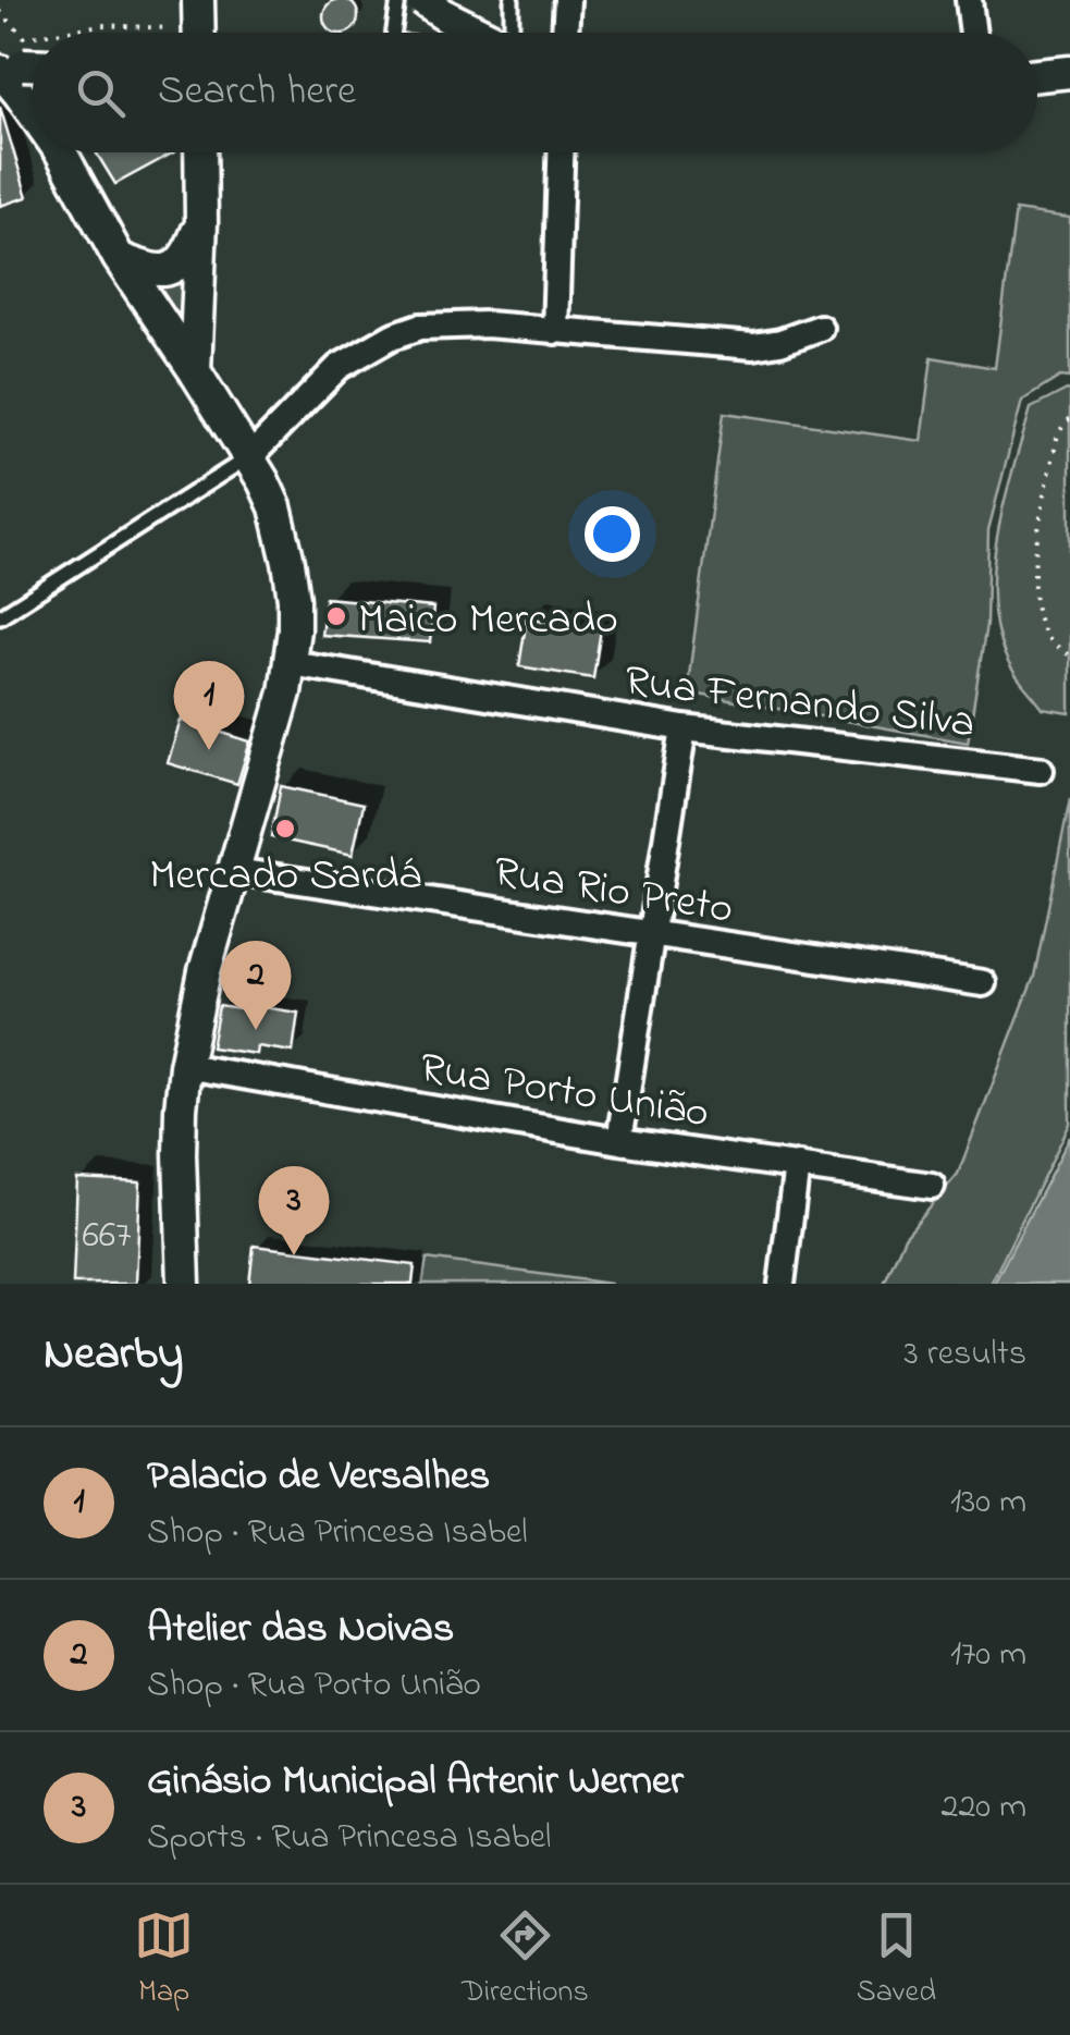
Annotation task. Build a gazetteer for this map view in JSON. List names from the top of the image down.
{
  "streets": {
    "street": ["Rua Fernando Silva", "Rua Rio Preto", "Rua Porto União"]
  },
  "places": ["Maico Mercado", "Mercado Sardá"],
  "house_numbers": ["667"],
  "page": {
    "search": "Search here",
    "pins": ["1", "2", "3"],
    "heading": ["Nearby", "3 results"],
    "list": [
      {
        "mark": "1",
        "name": "Palacio de Versalhes",
        "note": "Shop · Rua Princesa Isabel",
        "value": "130 m"
      },
      {
        "mark": "2",
        "name": "Atelier das Noivas",
        "note": "Shop · Rua Porto União",
        "value": "170 m"
      },
      {
        "mark": "3",
        "name": "Ginásio Municipal Artenir Werner",
        "note": "Sports · Rua Princesa Isabel",
        "value": "220 m"
      }
    ],
    "nav": ["Map", "Directions", "Saved"]
  }
}
